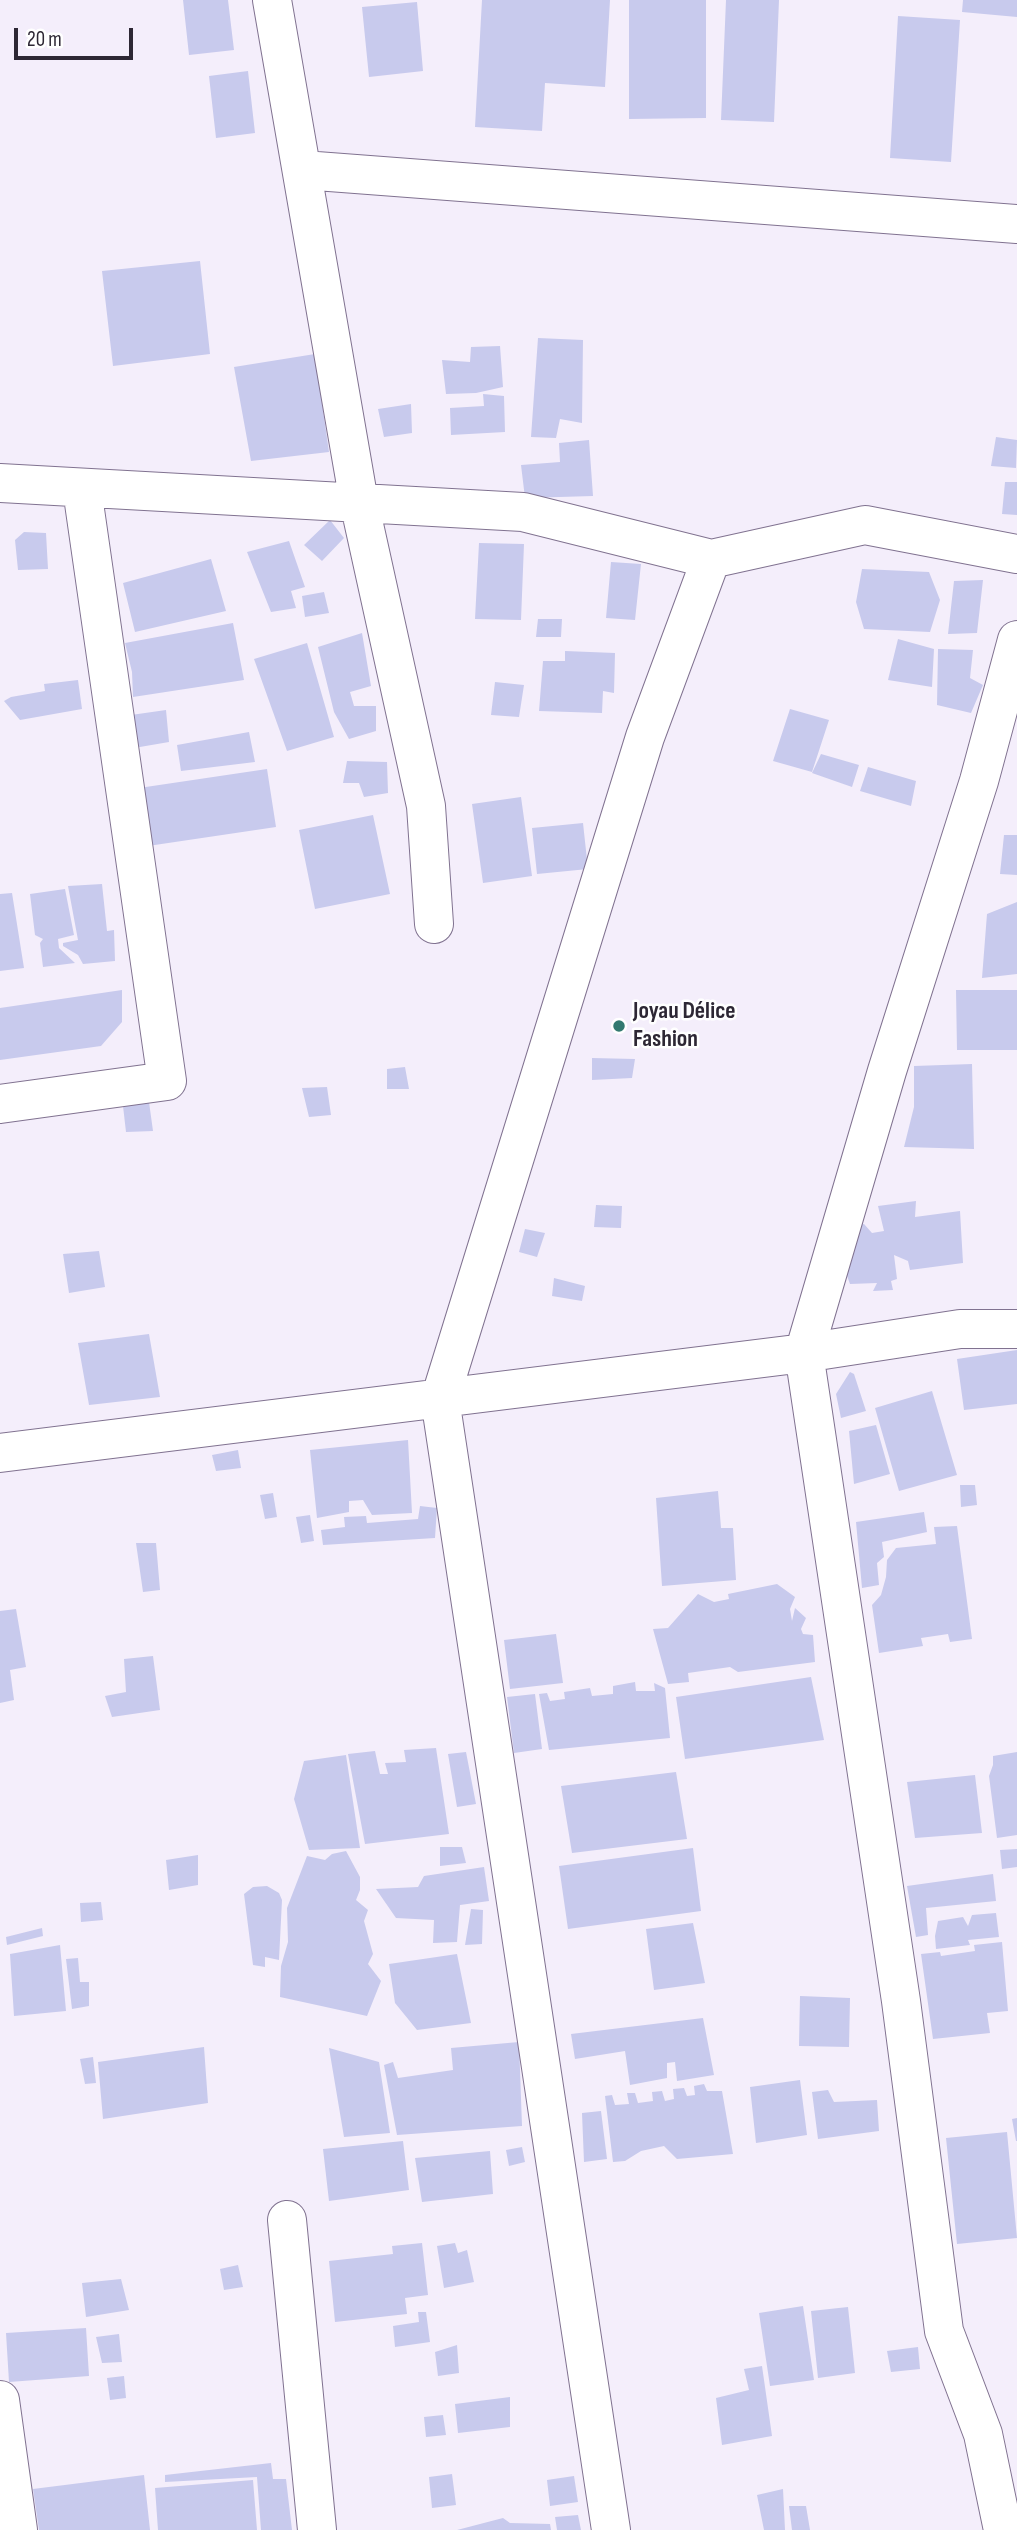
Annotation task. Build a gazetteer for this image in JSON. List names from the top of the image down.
{
  "places": ["Joyau Délice Fashion"],
  "scale_bar": "20 m"
}
